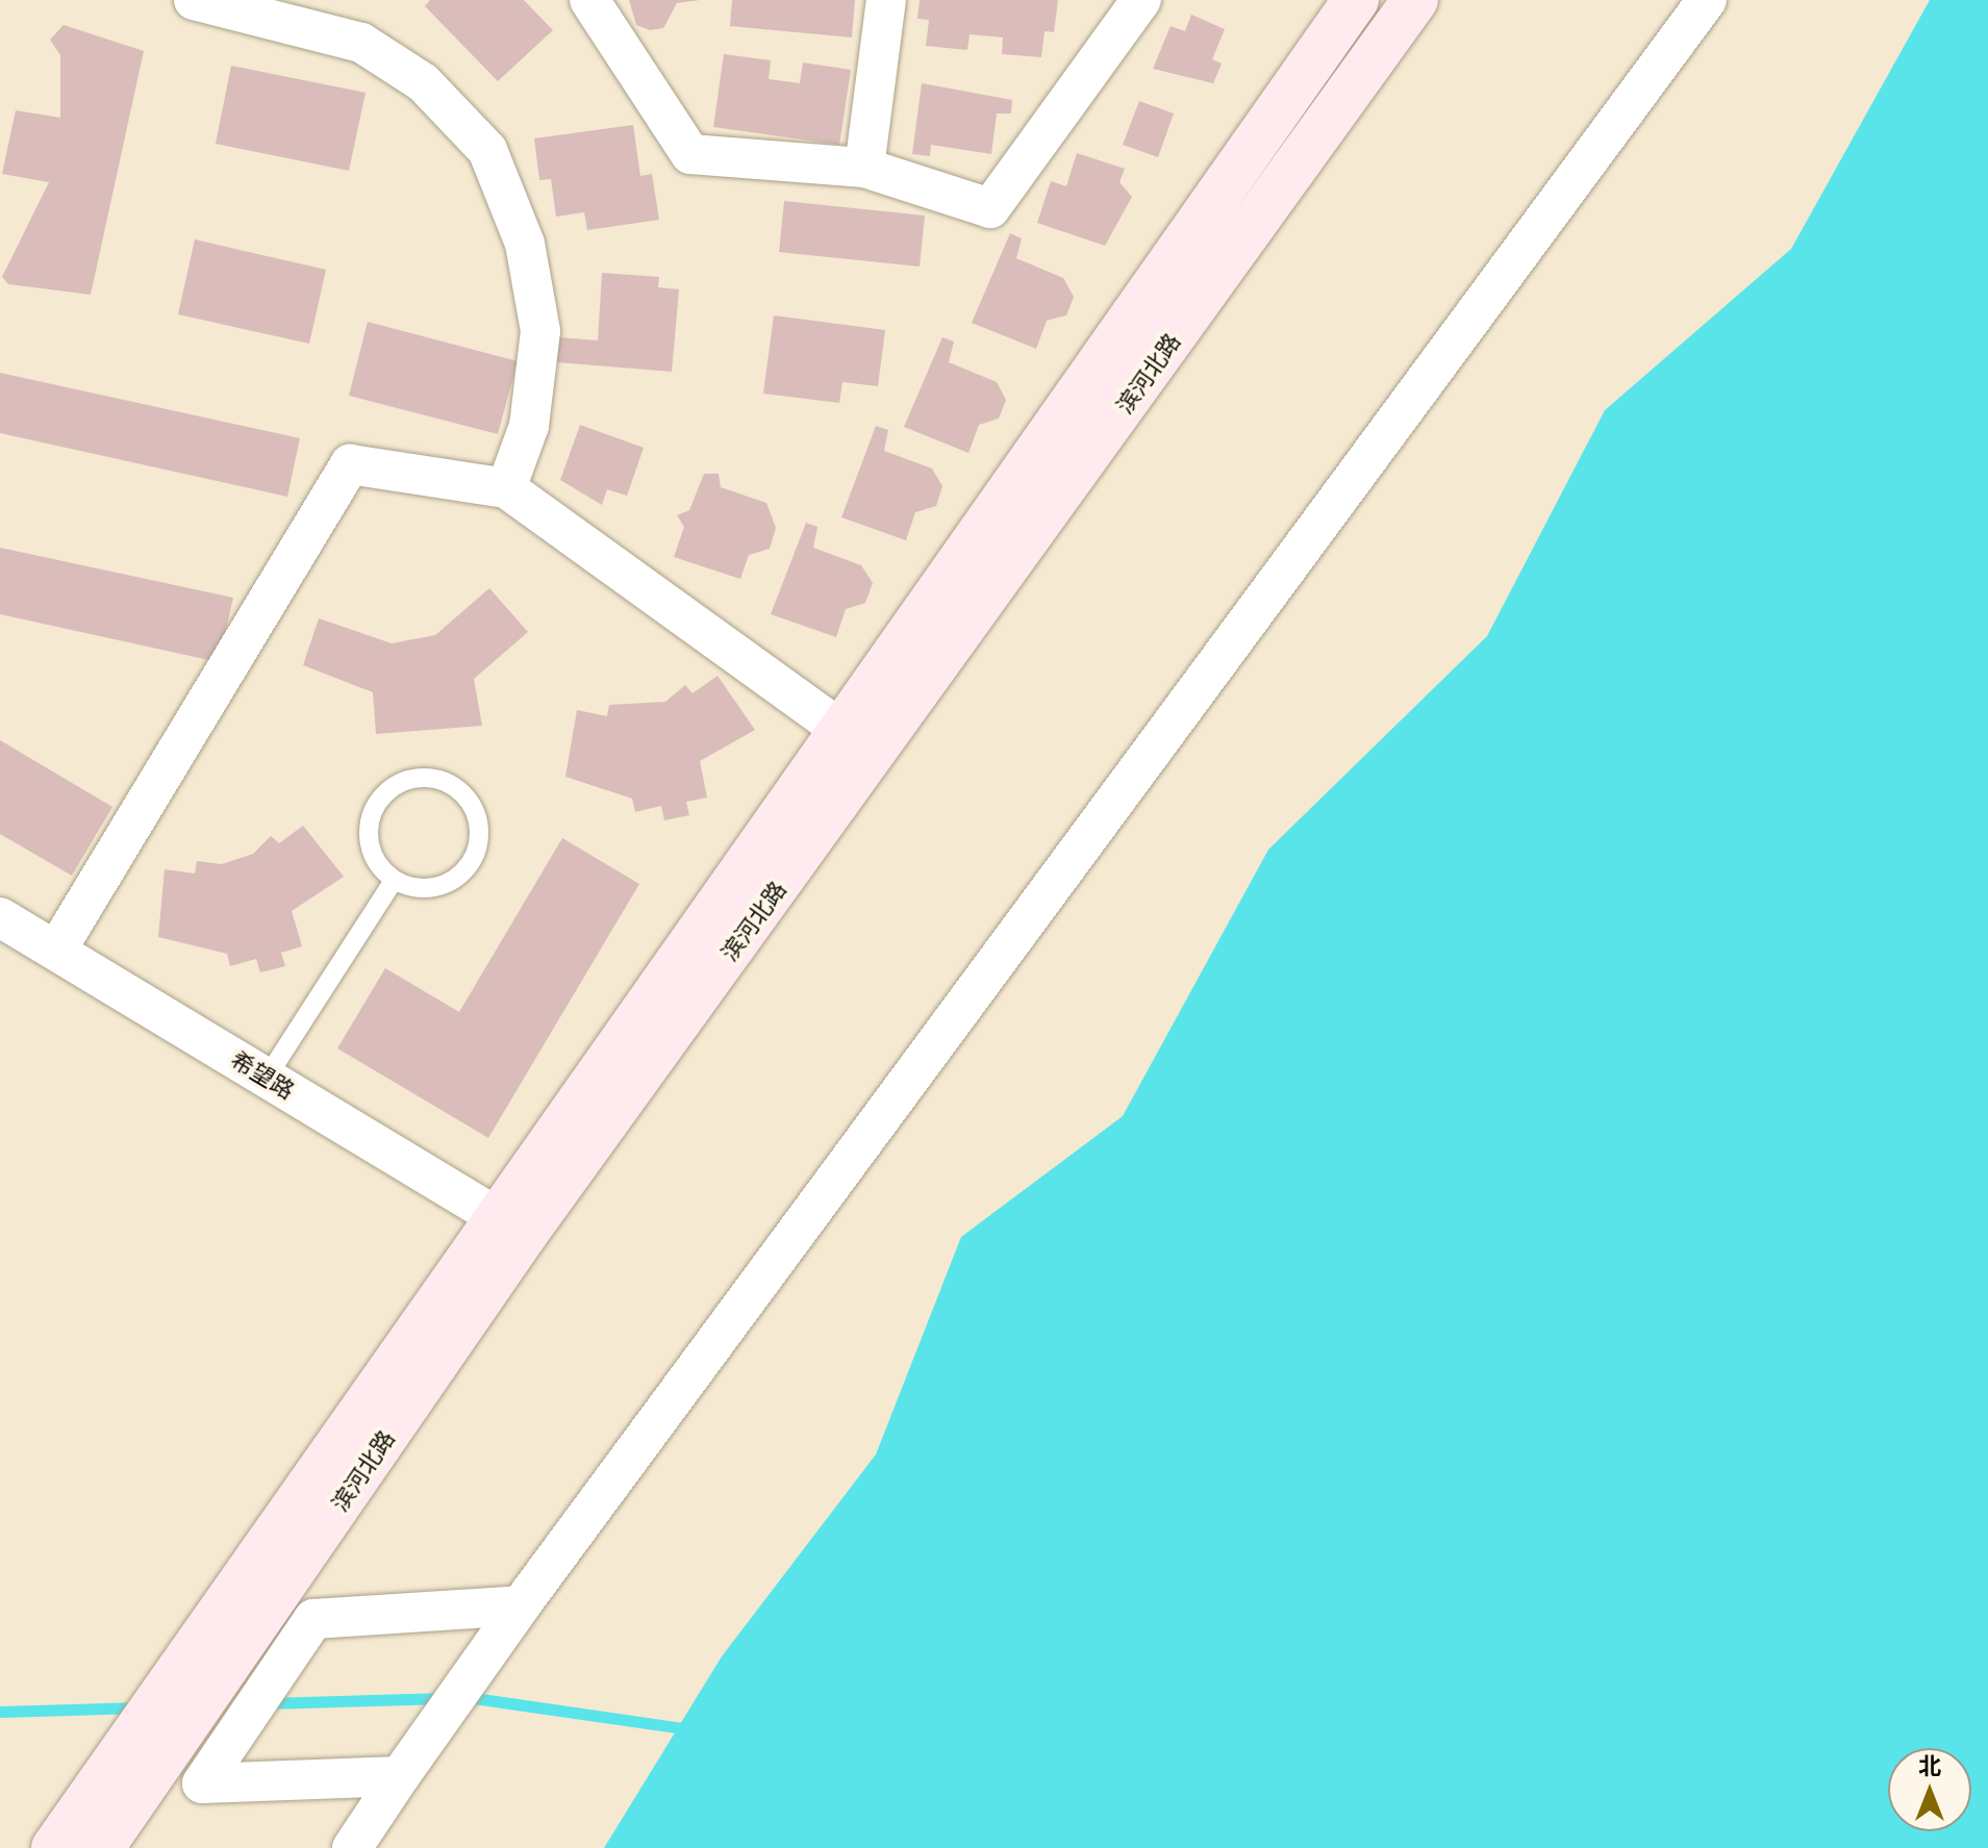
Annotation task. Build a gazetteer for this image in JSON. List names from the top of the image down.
{
  "streets": {
    "main road": ["滨河北路"],
    "street": ["希望路"]
  },
  "crossings": [
    ["滨河北路", "希望路"]
  ],
  "north": "top"
}
